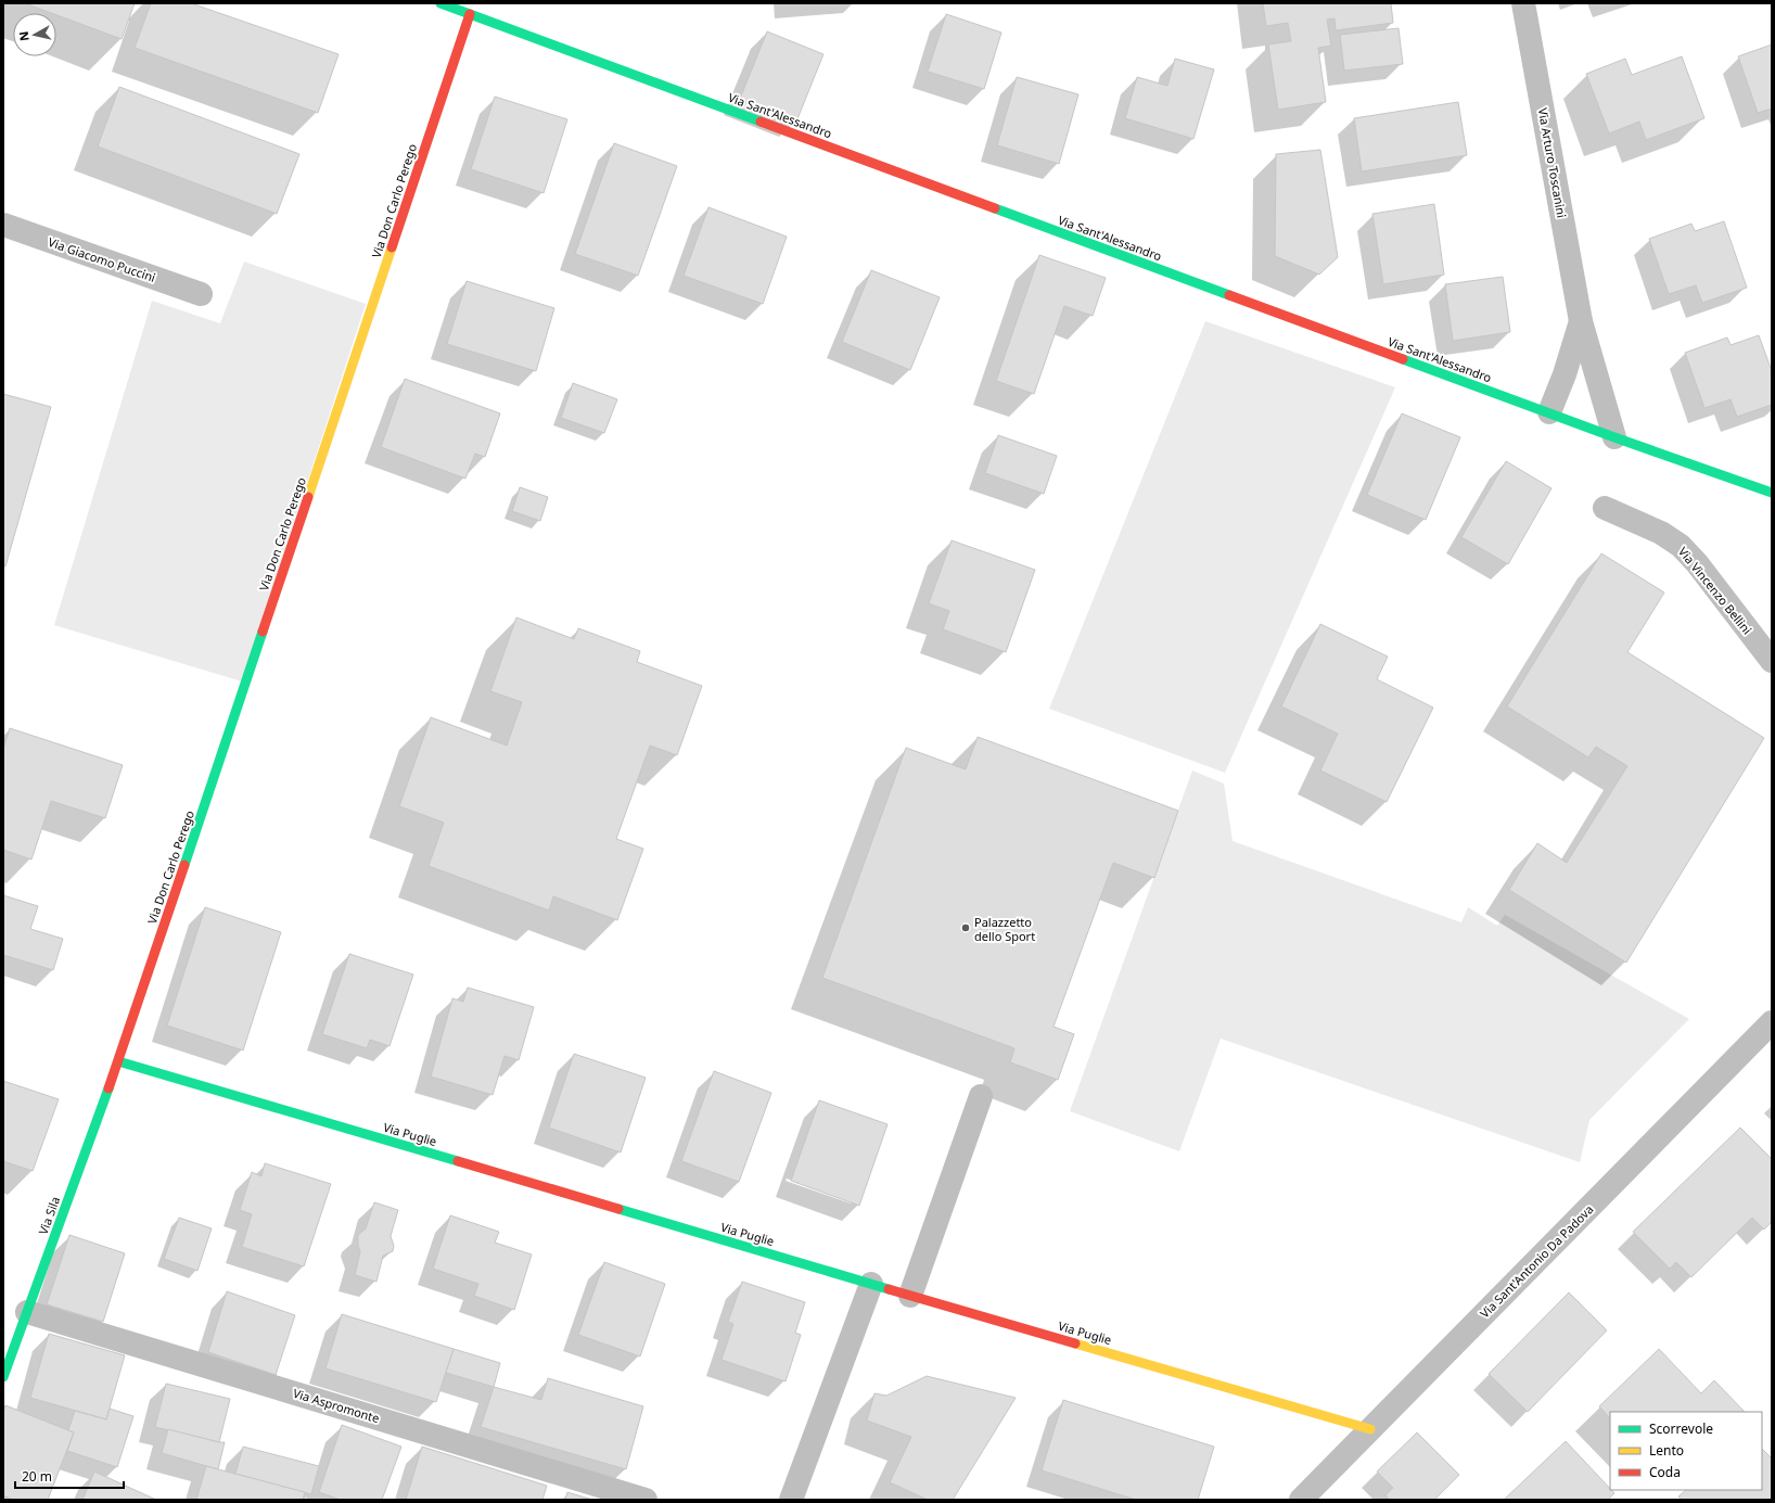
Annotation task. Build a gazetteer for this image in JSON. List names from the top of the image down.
{
  "streets": {
    "street": [
      "Via Sant'Alessandro",
      "Via Arturo Toscanini",
      "Via Don Carlo Perego",
      "Via Giacomo Puccini",
      "Via Vincenzo Bellini",
      "Via Puglie",
      "Via Sila",
      "Via Sant'Antonio Da Padova",
      "Via Aspromonte"
    ]
  },
  "crossings": [
    ["Via Sant'Alessandro", "Via Arturo Toscanini"],
    ["Via Sant'Alessandro", "Via Don Carlo Perego"],
    ["Via Don Carlo Perego", "Via Puglie"],
    ["Via Don Carlo Perego", "Via Sila"],
    ["Via Puglie", "Via Sila"],
    ["Via Puglie", "Via Sant'Antonio Da Padova"],
    ["Via Sila", "Via Aspromonte"]
  ],
  "places": ["Palazzetto dello Sport"],
  "legend": ["Scorrevole", "Lento", "Coda"],
  "scale_bar": "20 m",
  "north": "left"
}
